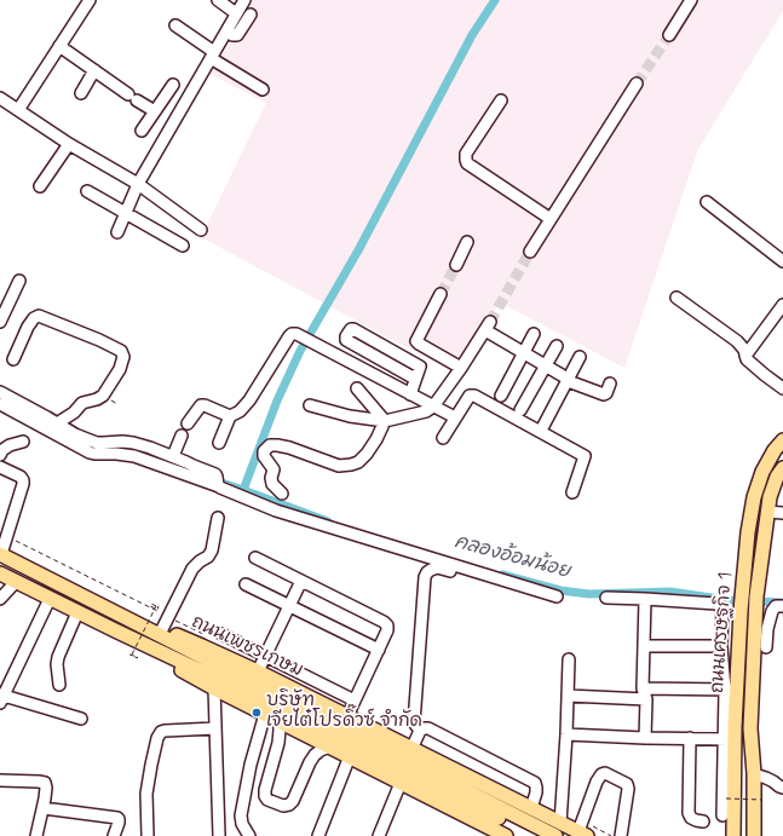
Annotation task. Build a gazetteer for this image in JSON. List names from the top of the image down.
{
  "streets": {
    "main road": ["ถนนเศรษฐกิจ 1", "ถนนเพชรเกษม"]
  },
  "water": ["คลองอ้อมน้อย"],
  "places": ["บริษัท เจียไต๋โปรดิ๊วซ์ จำกัด"]
}
